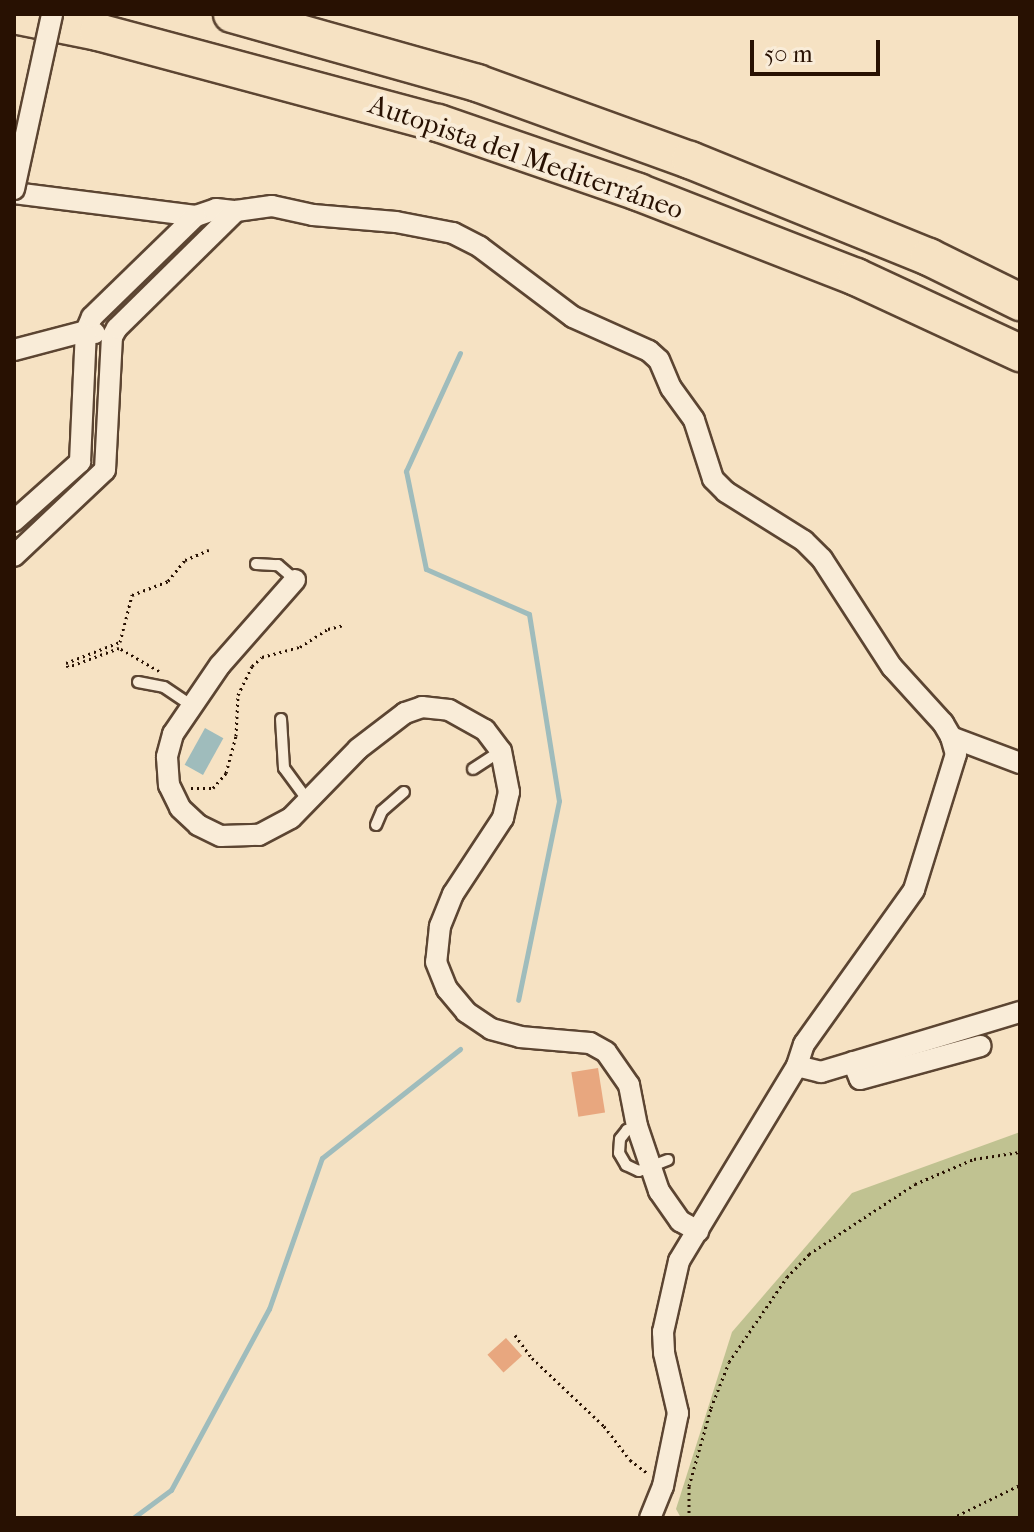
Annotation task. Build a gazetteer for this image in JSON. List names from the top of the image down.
{
  "streets": {
    "highway": ["Autopista del Mediterráneo"]
  },
  "scale_bar": "50 m"
}
